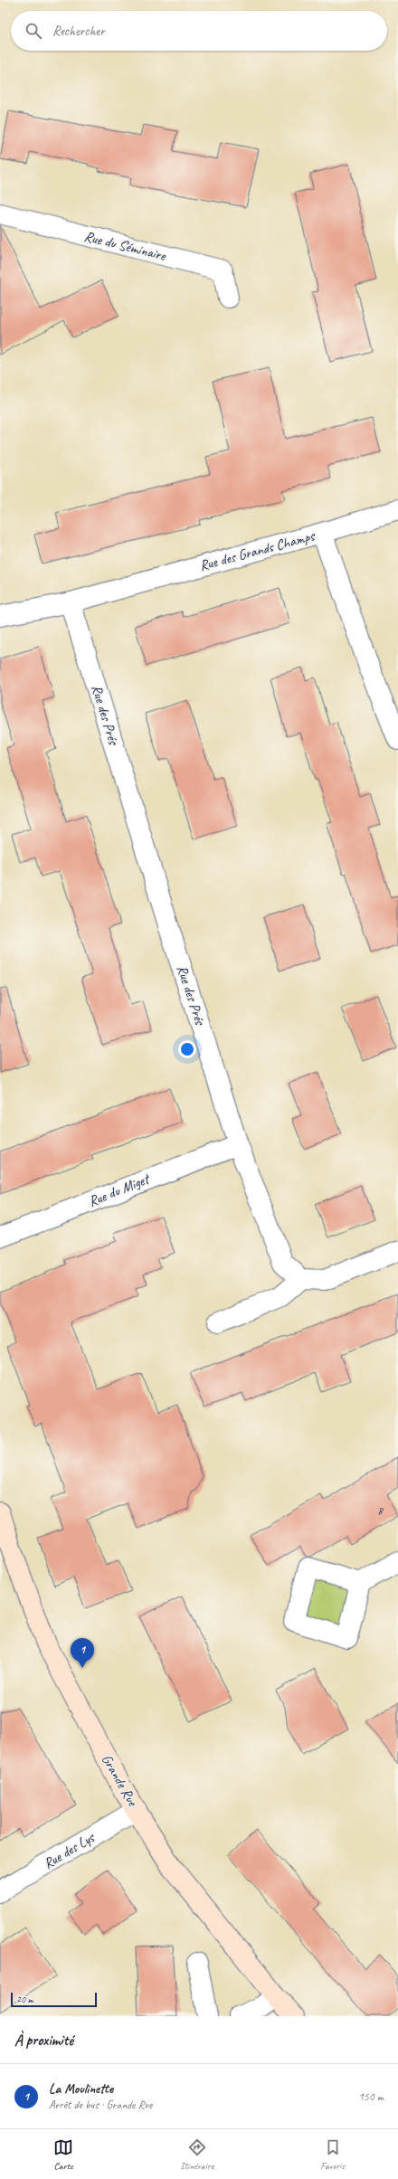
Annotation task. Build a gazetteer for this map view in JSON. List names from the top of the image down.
{
  "streets": {
    "street": [
      "Rue du Séminaire",
      "Rue des Grands Champs",
      "Rue des Prés",
      "Rue du Miget",
      "Grande Rue",
      "Rue des Lys"
    ]
  },
  "crossings": [
    ["Rue des Grands Champs", "Rue des Prés"],
    ["Rue des Prés", "Rue du Miget"],
    ["Grande Rue", "Rue des Lys"]
  ],
  "house_numbers": ["8"],
  "scale_bar": "20 m",
  "page": {
    "search": "Rechercher",
    "pins": "1",
    "scale": "20 m",
    "heading": "À proximité",
    "list": [
      {
        "mark": "1",
        "name": "La Moulinette",
        "note": "Arrêt de bus · Grande Rue",
        "value": "150 m"
      }
    ],
    "nav": ["Carte", "Itinéraire", "Favoris"]
  }
}
